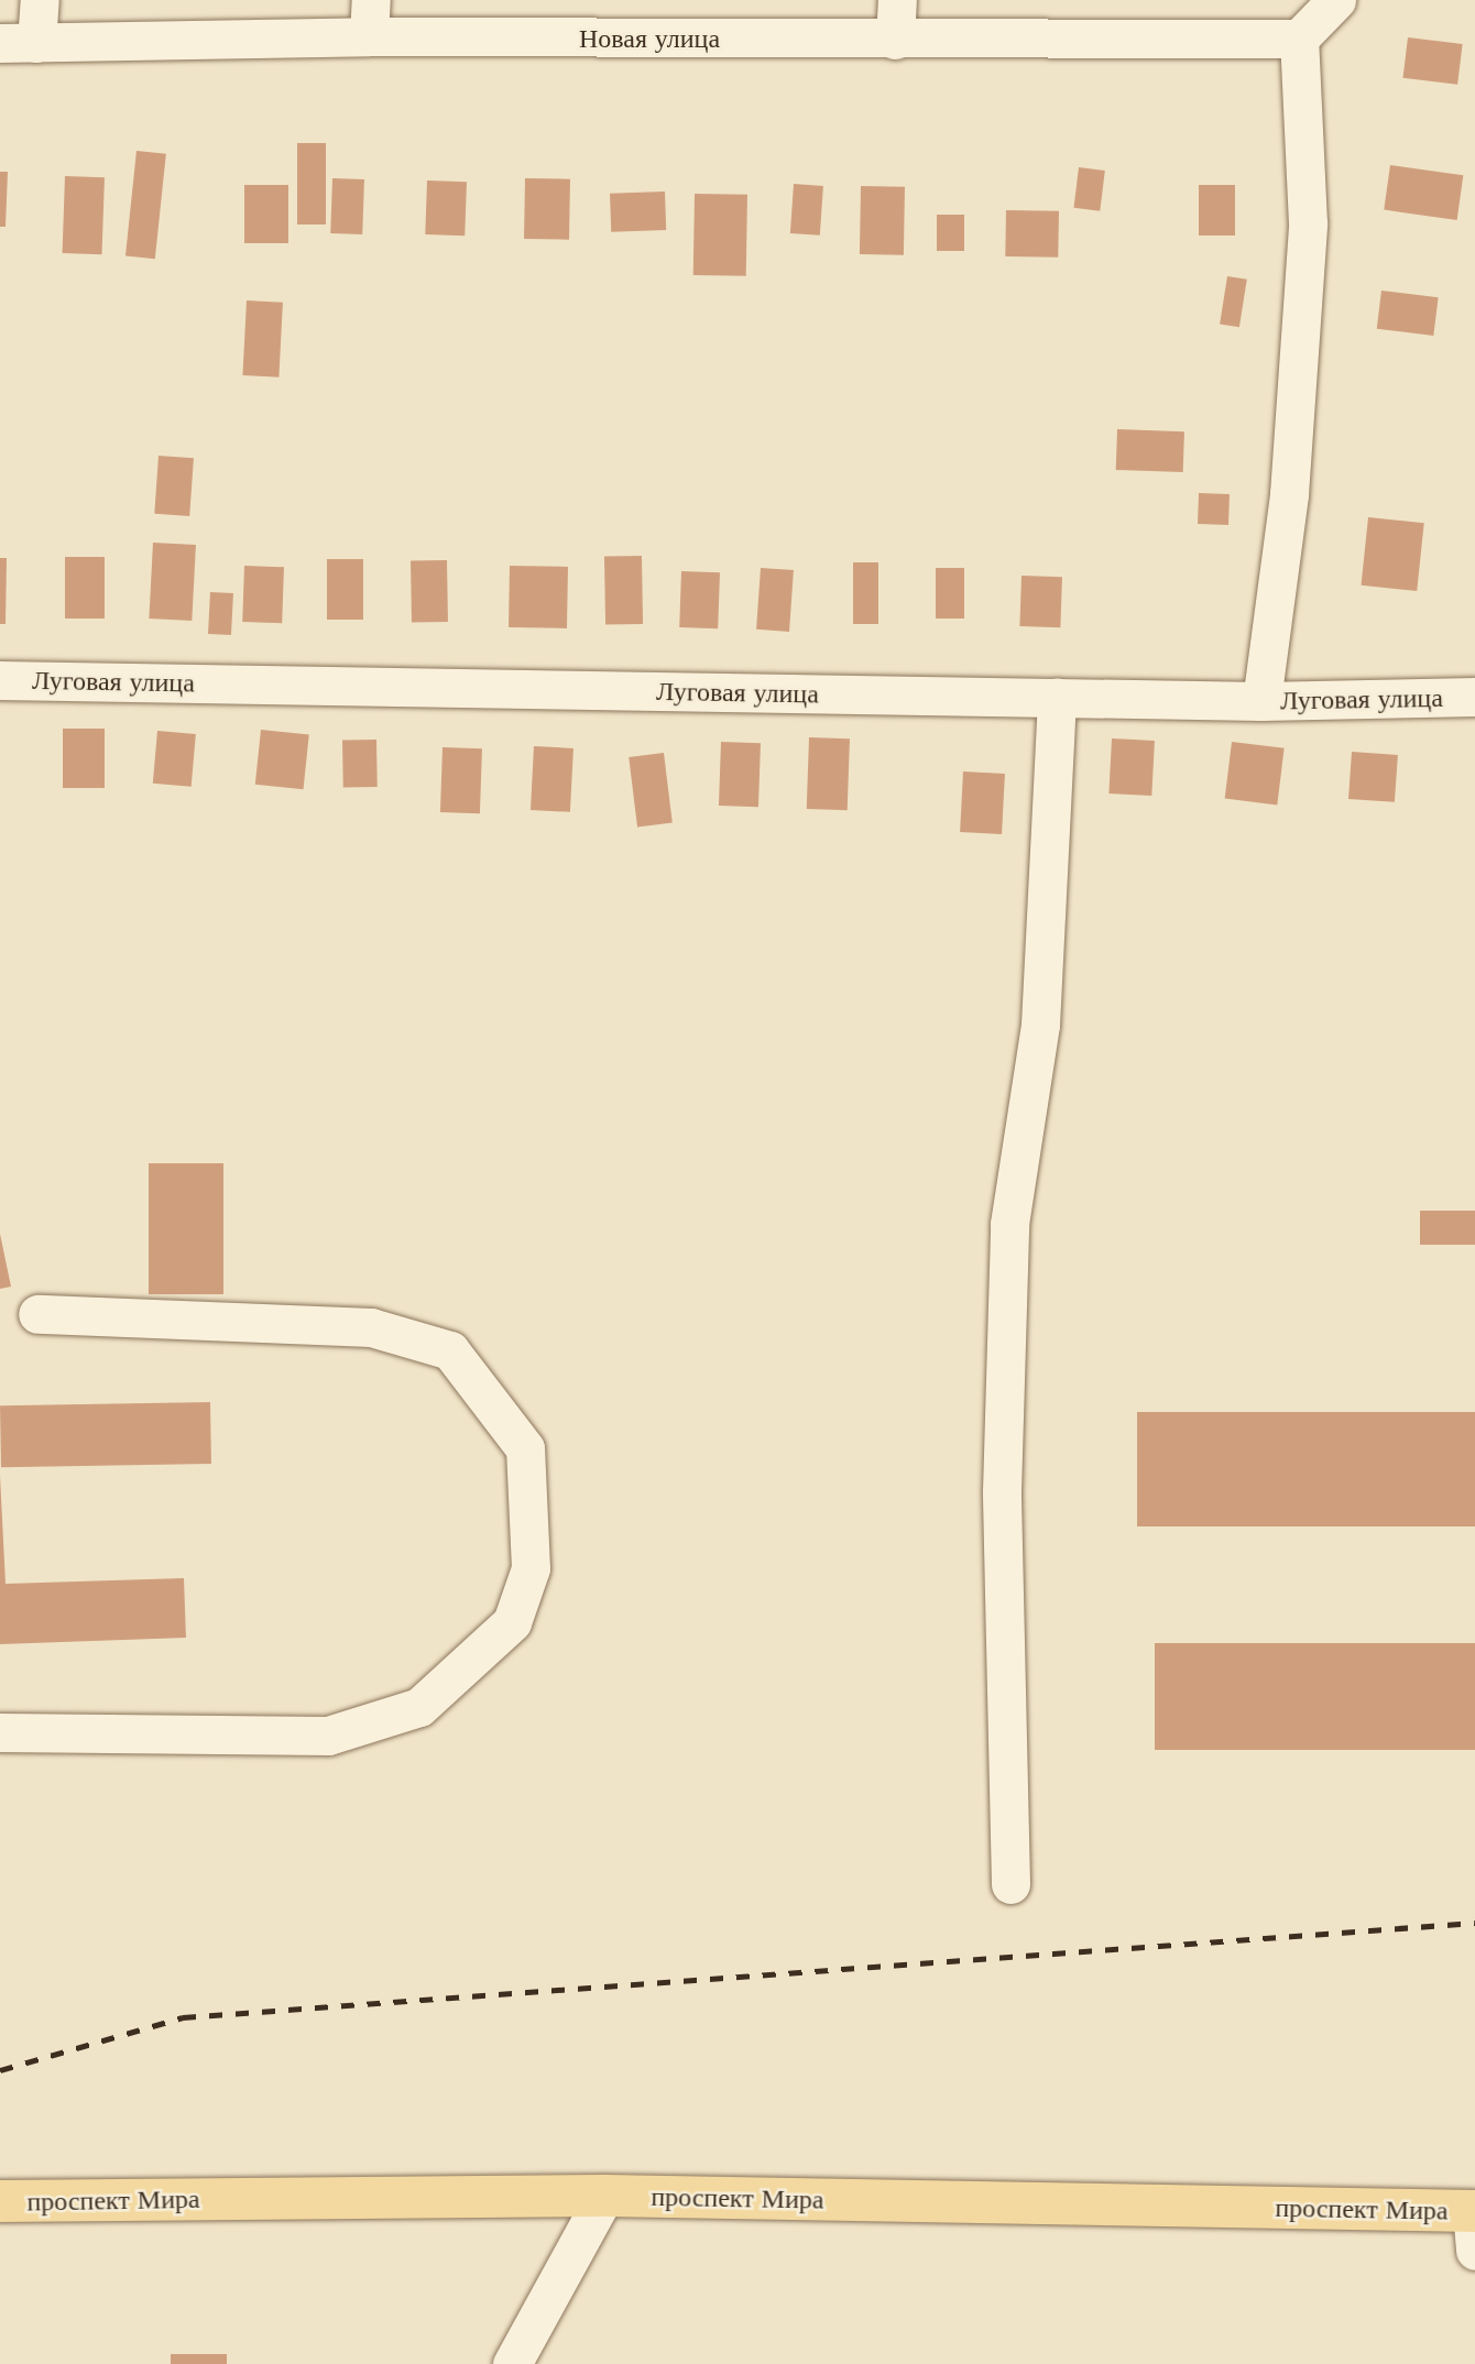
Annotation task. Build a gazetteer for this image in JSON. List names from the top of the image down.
{
  "streets": {
    "main road": ["проспект Мира"],
    "street": ["Новая улица", "Луговая улица"]
  }
}
